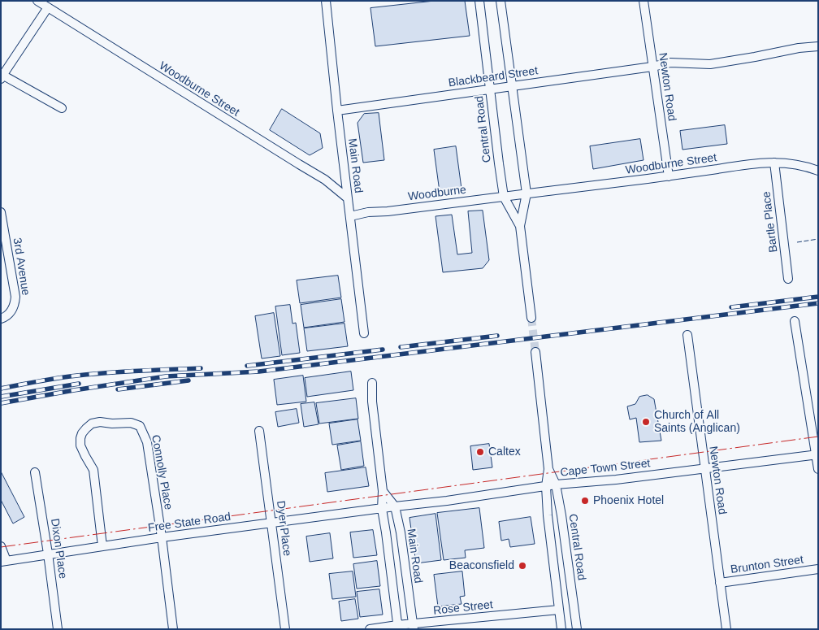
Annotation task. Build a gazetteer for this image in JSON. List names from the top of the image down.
{
  "streets": {
    "street": [
      "Blackbeard Street",
      "Newton Road",
      "Woodburne Street",
      "Central Road",
      "Main Road",
      "Woodburne",
      "Bartle Place",
      "3rd Avenue",
      "Cape Town Street",
      "Connolly Place",
      "Free State Road",
      "Dyer Place",
      "Dixon Place",
      "Brunton Street",
      "Rose Street"
    ]
  },
  "crossings": [
    ["Blackbeard Street", "Newton Road"],
    ["Blackbeard Street", "Central Road"],
    ["Blackbeard Street", "Main Road"],
    ["Newton Road", "Woodburne Street"],
    ["Newton Road", "Cape Town Street"],
    ["Newton Road", "Brunton Street"],
    ["Woodburne Street", "Central Road"],
    ["Woodburne Street", "Main Road"],
    ["Woodburne Street", "Woodburne"],
    ["Woodburne Street", "Bartle Place"],
    ["Central Road", "Woodburne"],
    ["Central Road", "Cape Town Street"],
    ["Central Road", "Rose Street"],
    ["Main Road", "Woodburne"],
    ["Main Road", "Cape Town Street"],
    ["Main Road", "Rose Street"],
    ["Cape Town Street", "Free State Road"],
    ["Connolly Place", "Free State Road"],
    ["Free State Road", "Dyer Place"],
    ["Free State Road", "Dixon Place"]
  ],
  "places": [
    "Church of All Saints (Anglican)",
    "Caltex",
    "Phoenix Hotel",
    "Beaconsfield"
  ]
}
